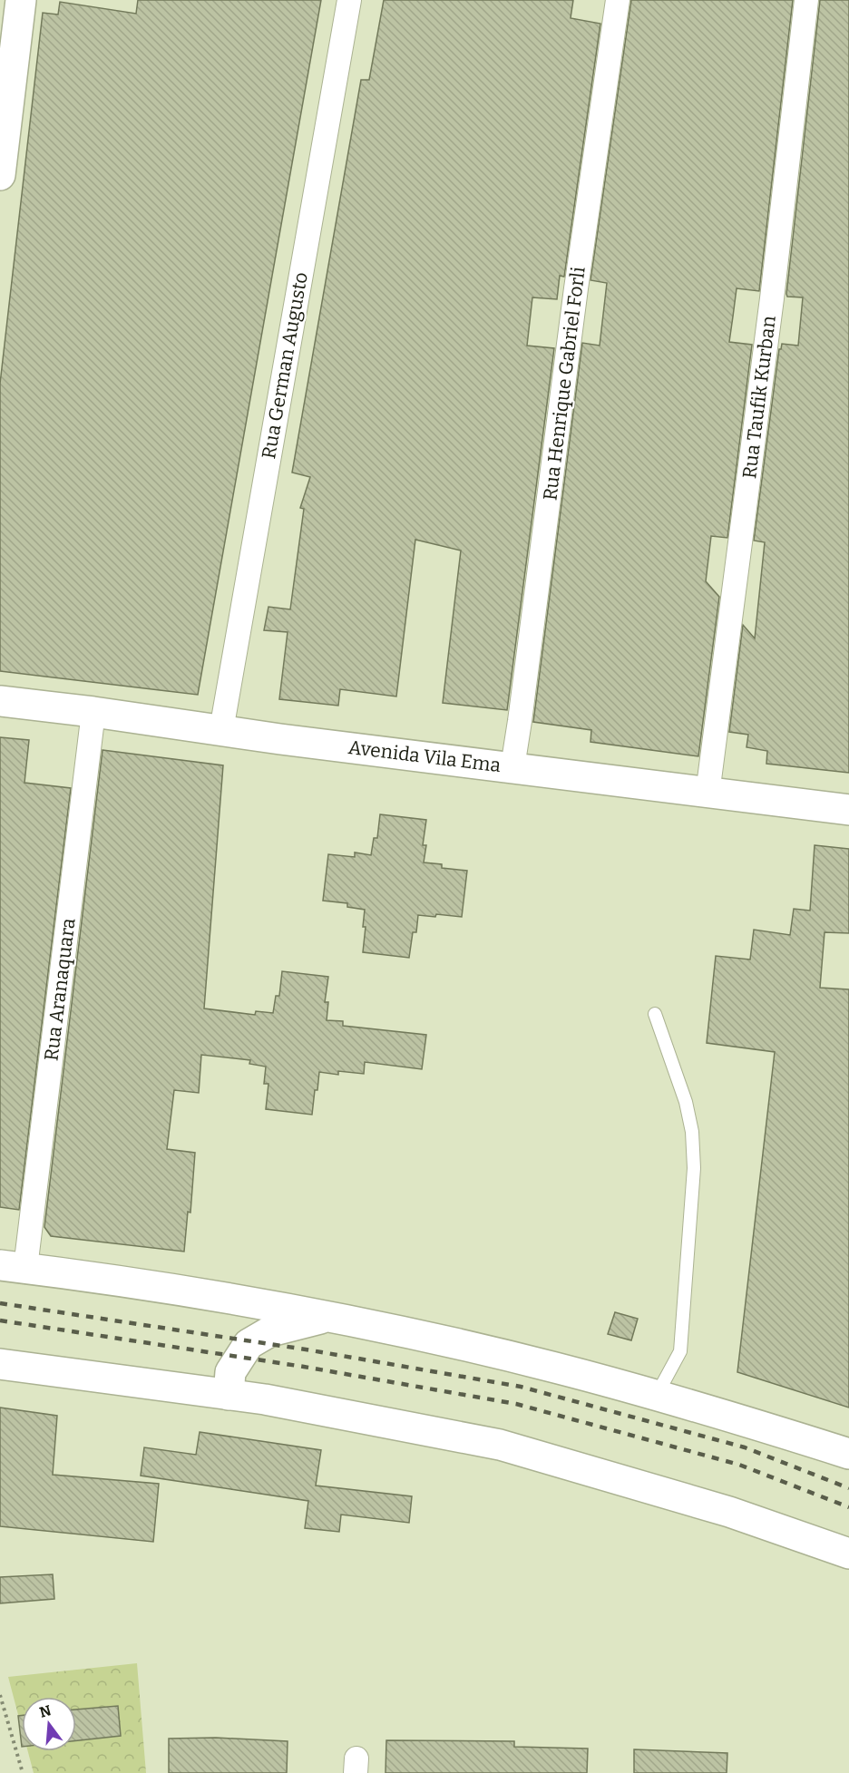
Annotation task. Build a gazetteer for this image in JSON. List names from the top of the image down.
{
  "streets": {
    "main road": ["Avenida Vila Ema"],
    "street": [
      "Rua German Augusto",
      "Rua Henrique Gabriel Forli",
      "Rua Taufik Kurban",
      "Rua Aranaquara"
    ]
  },
  "crossings": [
    ["Rua German Augusto", "Avenida Vila Ema"],
    ["Rua Henrique Gabriel Forli", "Avenida Vila Ema"],
    ["Rua Taufik Kurban", "Avenida Vila Ema"],
    ["Avenida Vila Ema", "Rua Aranaquara"]
  ],
  "north": "top"
}
